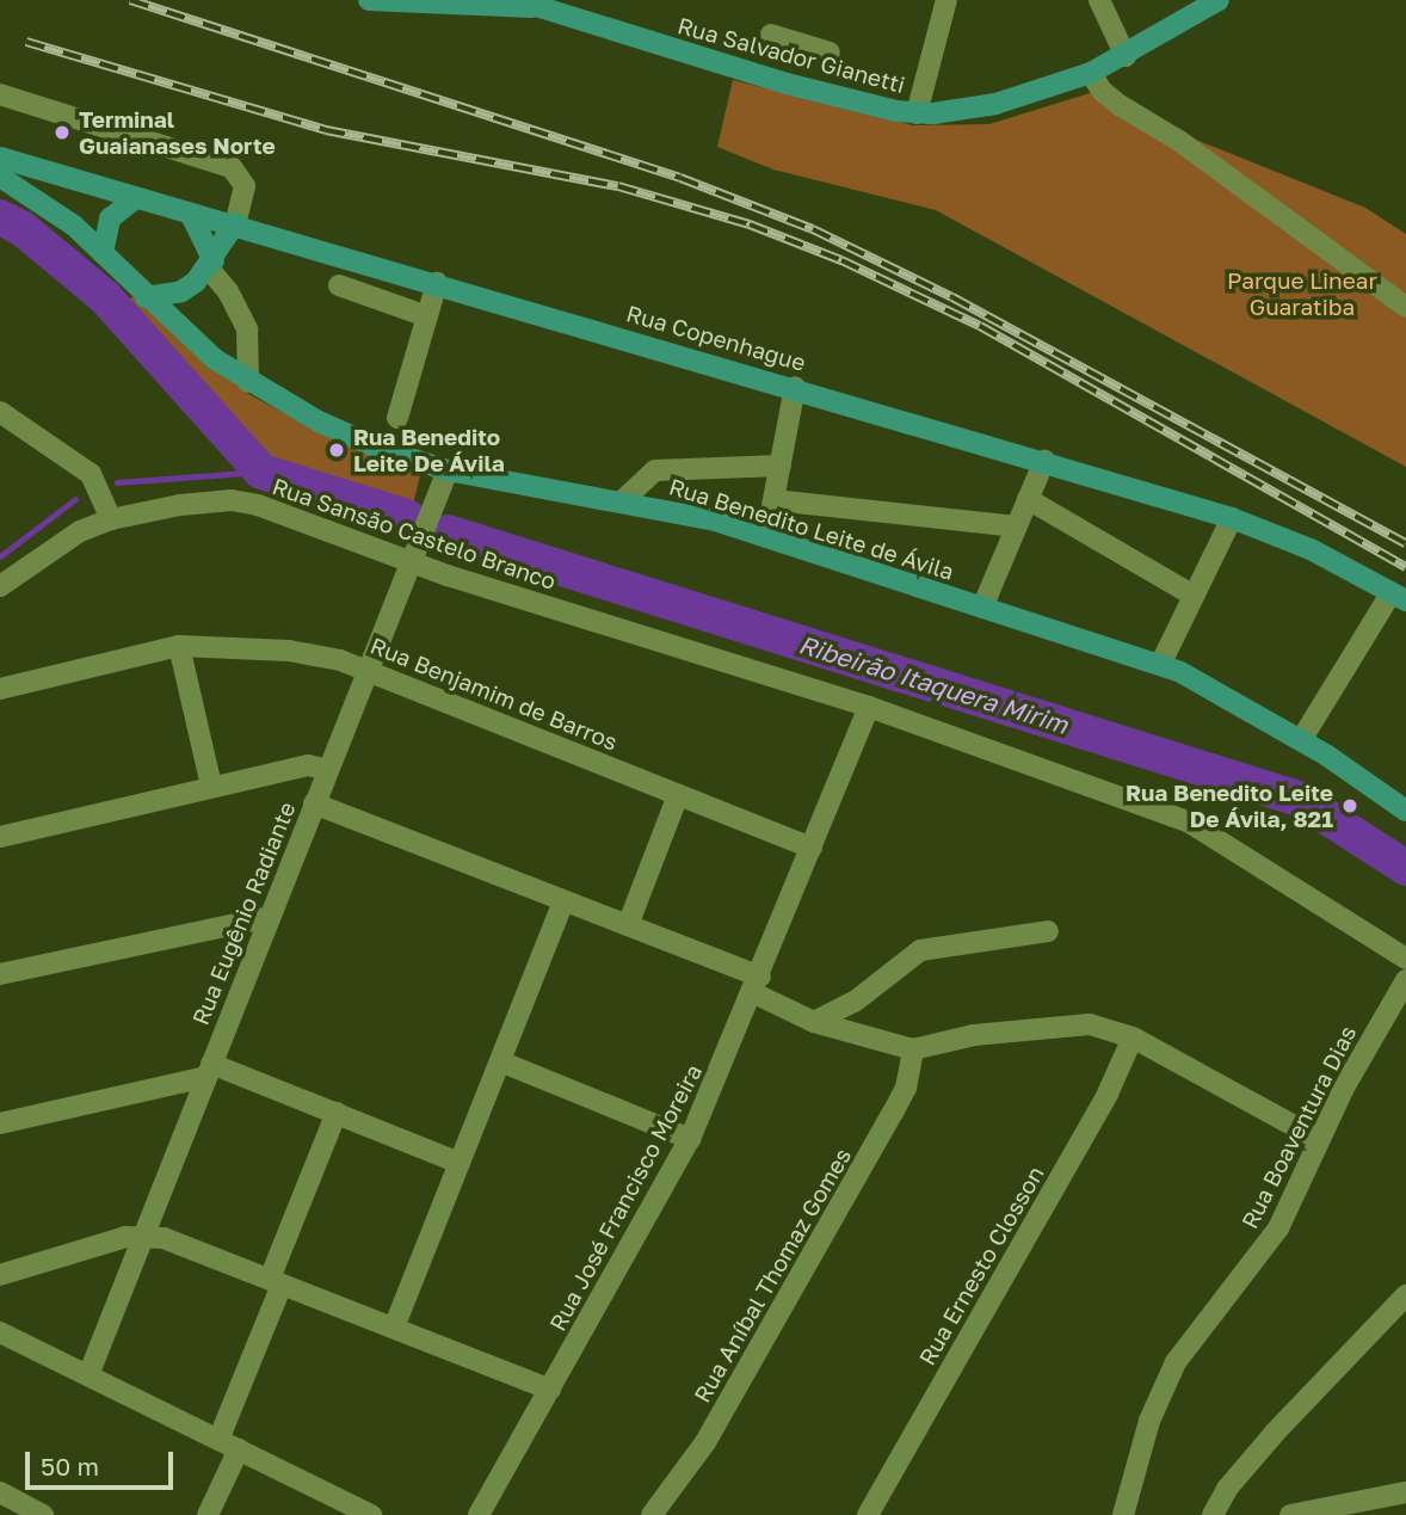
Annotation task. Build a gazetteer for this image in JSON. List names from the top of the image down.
{
  "streets": {
    "main road": ["Rua Salvador Gianetti", "Rua Copenhague", "Rua Benedito Leite de Ávila"],
    "street": [
      "Rua Sansão Castelo Branco",
      "Rua Benjamim de Barros",
      "Rua Eugênio Radiante",
      "Rua Boaventura Dias",
      "Rua José Francisco Moreira",
      "Rua Ernesto Closson",
      "Rua Aníbal Thomaz Gomes"
    ]
  },
  "crossings": [
    ["Rua Copenhague", "Rua Benedito Leite de Ávila"],
    ["Rua Benedito Leite de Ávila", "Rua Eugênio Radiante"],
    ["Rua Sansão Castelo Branco", "Rua Eugênio Radiante"],
    ["Rua Sansão Castelo Branco", "Rua José Francisco Moreira"],
    ["Rua Benjamim de Barros", "Rua Eugênio Radiante"],
    ["Rua Benjamim de Barros", "Rua José Francisco Moreira"]
  ],
  "water": ["Ribeirão Itaquera Mirim"],
  "parks": ["Parque Linear Guaratiba"],
  "places": ["Terminal Guaianases Norte", "Rua Benedito Leite De Ávila", "Rua Benedito Leite De Ávila, 821"],
  "scale_bar": "50 m"
}
